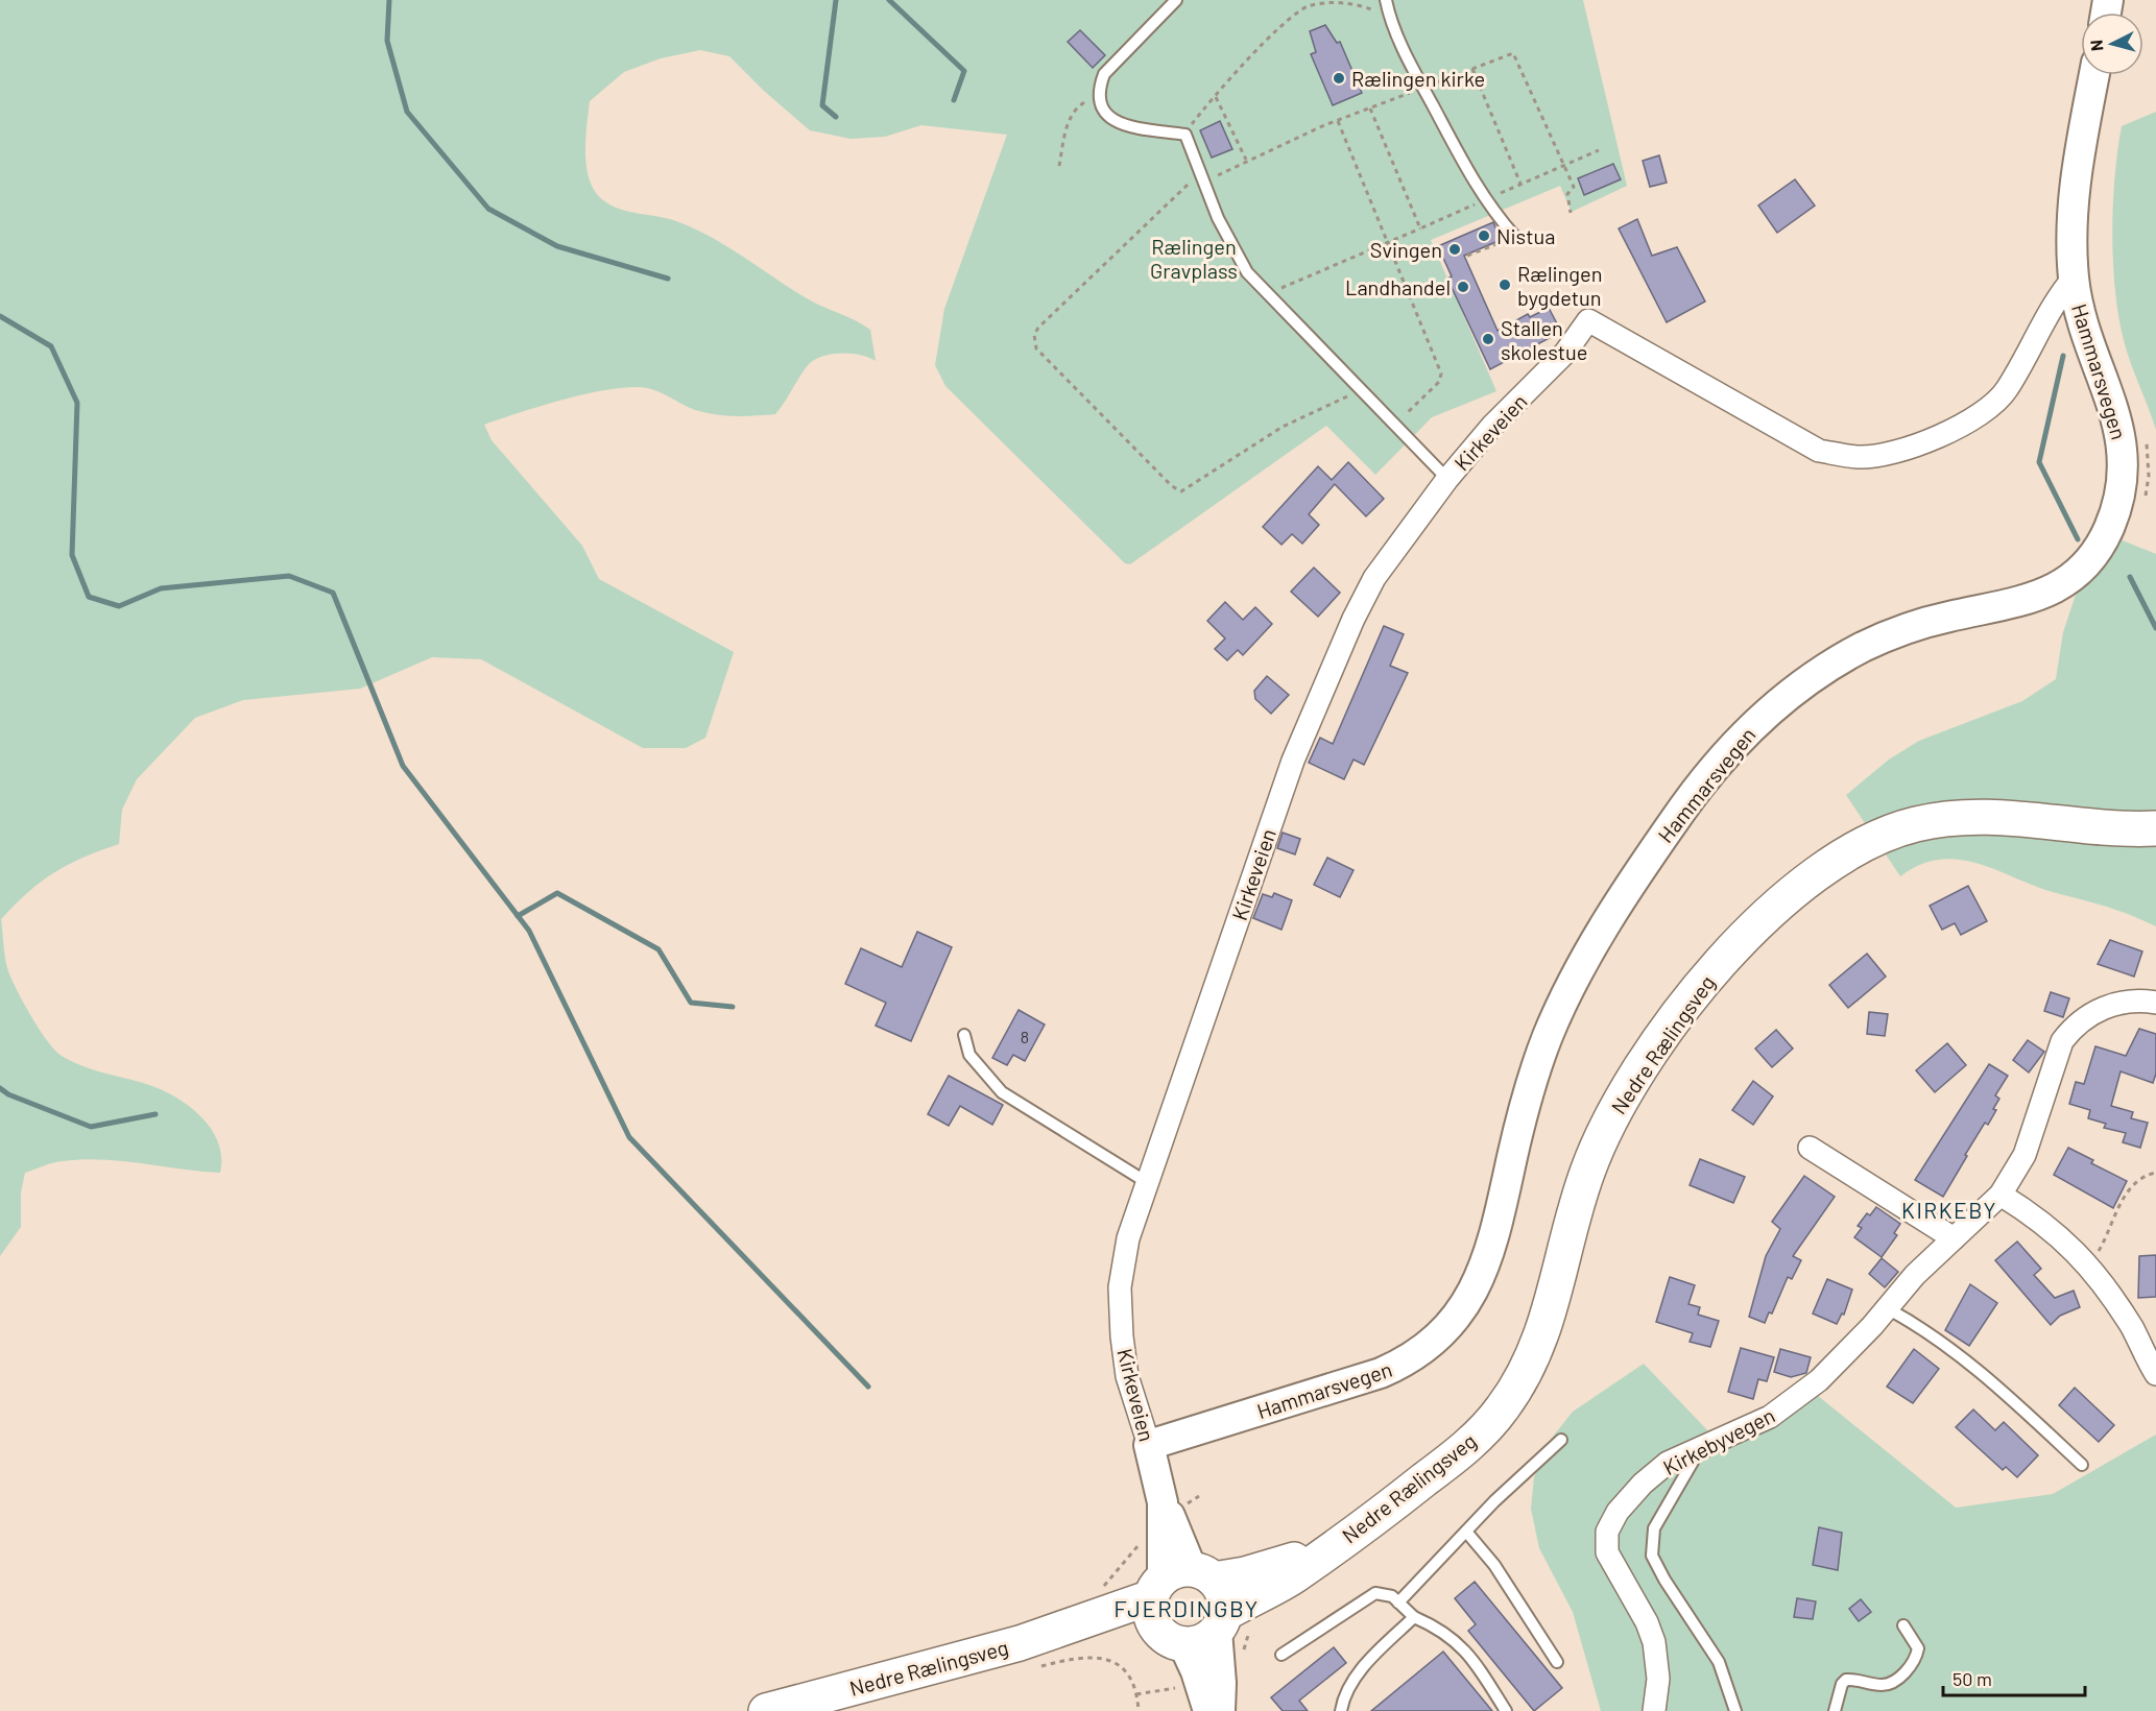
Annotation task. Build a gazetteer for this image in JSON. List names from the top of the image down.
{
  "streets": {
    "main road": ["Nedre Rælingsveg"],
    "street": ["Hammarsvegen", "Kirkeveien", "Kirkebyvegen"]
  },
  "crossings": [
    ["Hammarsvegen", "Kirkeveien"],
    ["Kirkeveien", "Nedre Rælingsveg"]
  ],
  "districts": ["KIRKEBY", "FJERDINGBY"],
  "parks": ["Rælingen Gravplass"],
  "places": [
    "Rælingen kirke",
    "Nistua",
    "Svingen",
    "Rælingen bygdetun",
    "Landhandel",
    "Stallen skolestue"
  ],
  "house_numbers": ["8"],
  "scale_bar": "50 m",
  "north": "left"
}
